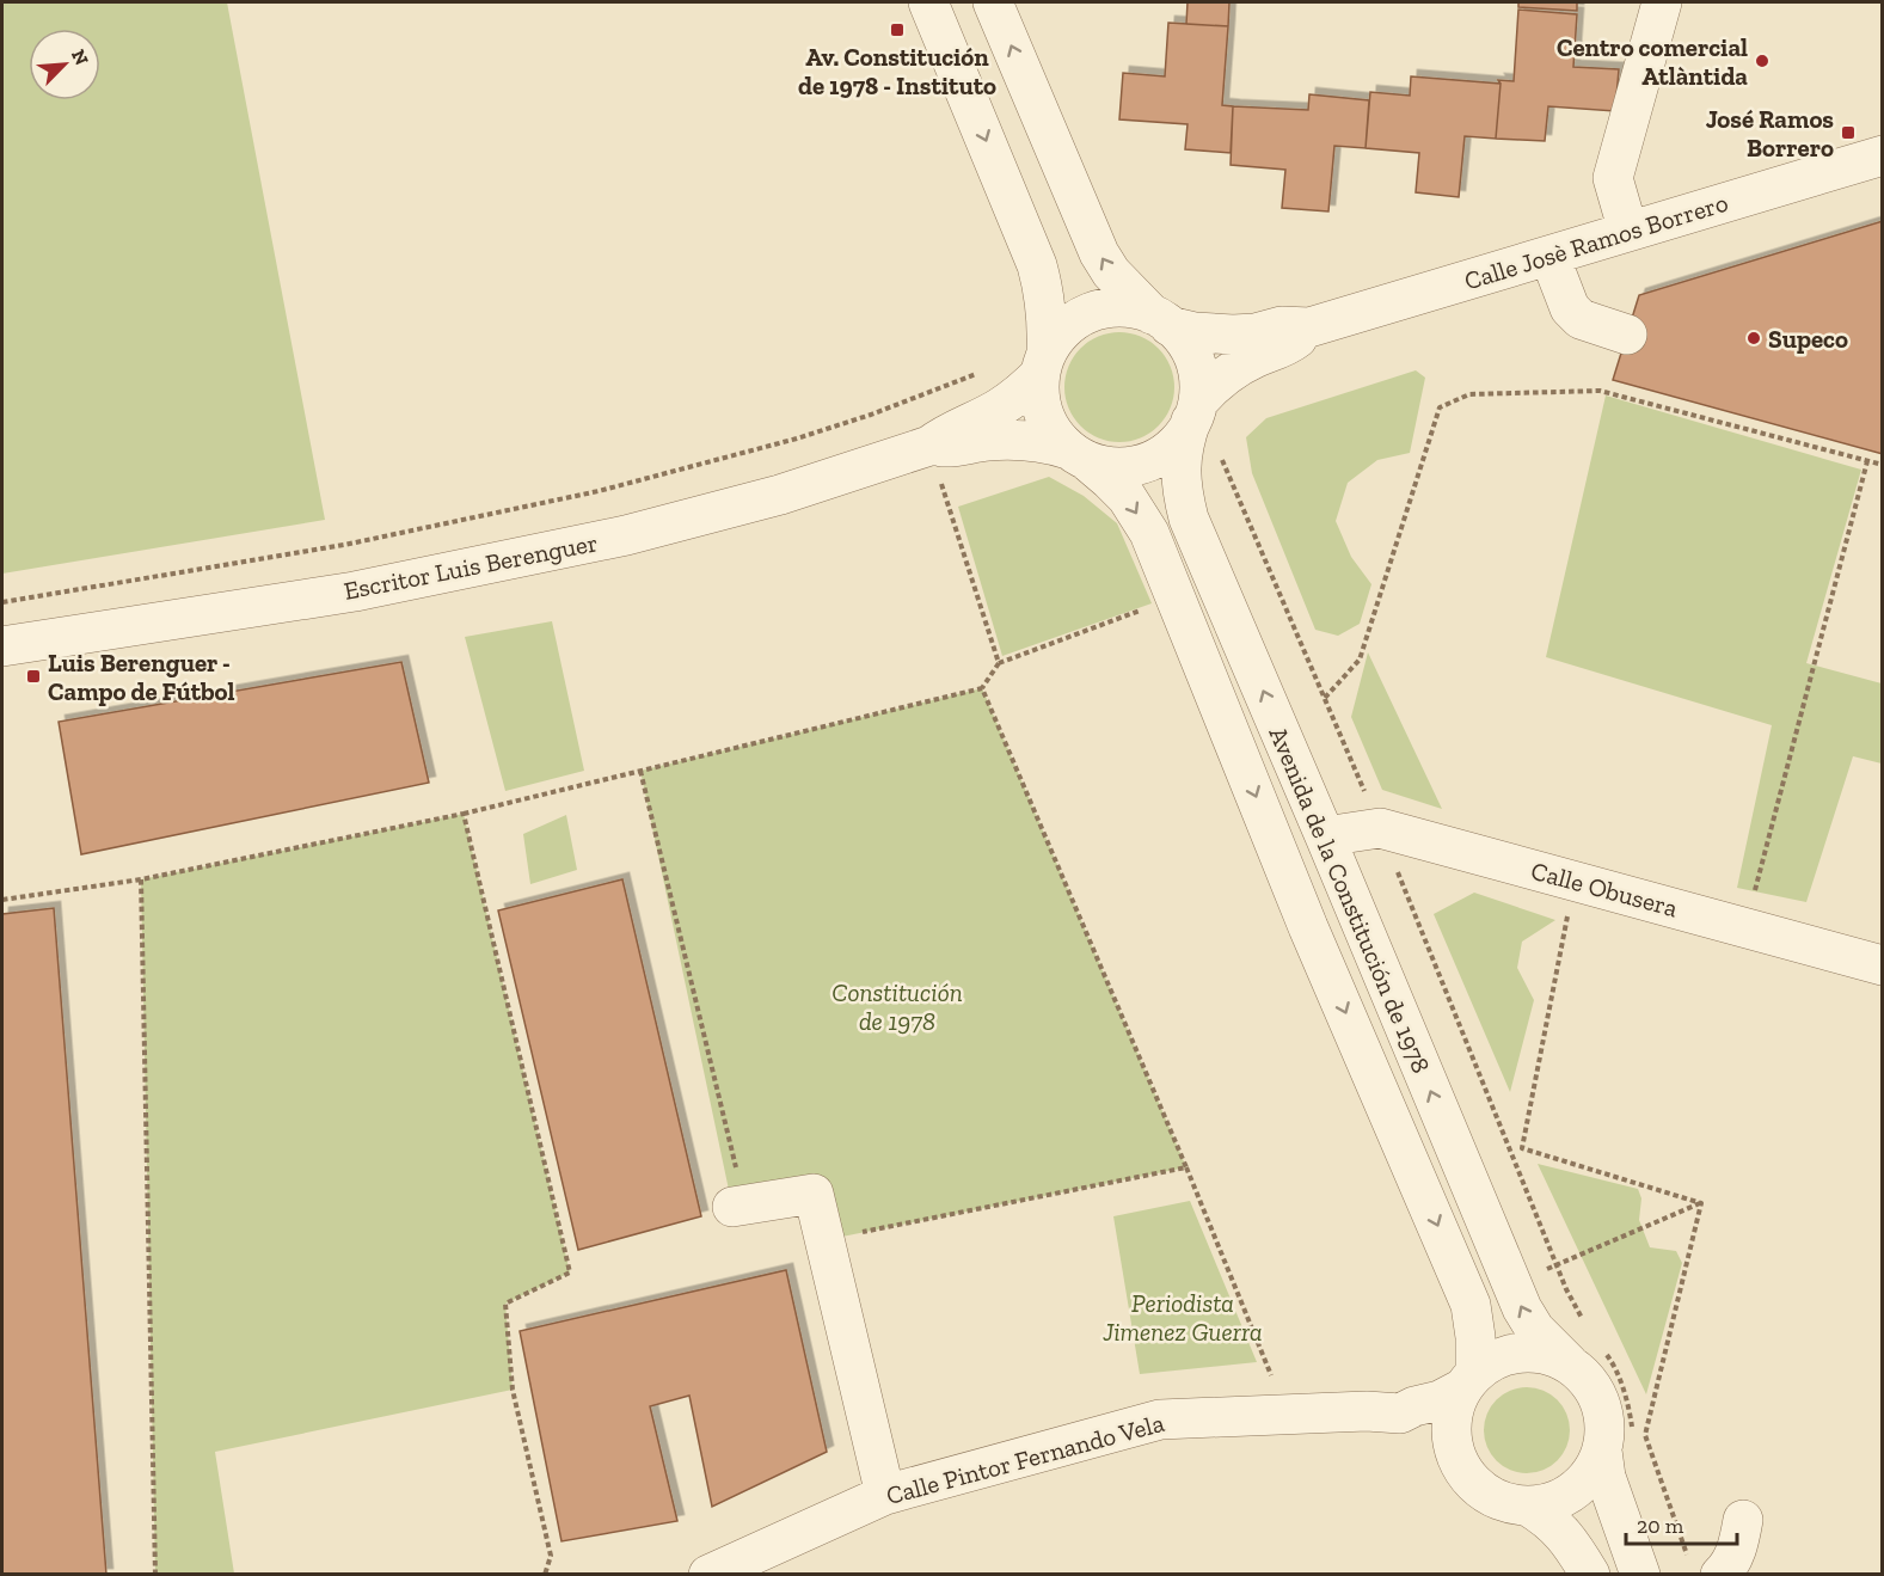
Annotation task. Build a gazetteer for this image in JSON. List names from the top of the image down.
{
  "streets": {
    "street": [
      "Calle Josè Ramos Borrero",
      "Escritor Luis Berenguer",
      "Calle Obusera",
      "Avenida de la Constitución de 1978",
      "Calle Pintor Fernando Vela"
    ]
  },
  "crossings": [
    ["Calle Josè Ramos Borrero", "Escritor Luis Berenguer"],
    ["Calle Josè Ramos Borrero", "Avenida de la Constitución de 1978"],
    ["Escritor Luis Berenguer", "Avenida de la Constitución de 1978"],
    ["Calle Obusera", "Avenida de la Constitución de 1978"],
    ["Avenida de la Constitución de 1978", "Calle Pintor Fernando Vela"]
  ],
  "parks": ["Constitución de 1978", "Periodista Jimenez Guerra"],
  "places": {
    "transit": ["Av. Constitución de 1978 - Instituto", "José Ramos Borrero", "Luis Berenguer - Campo de Fútbol"],
    "other": ["Centro comercial Atlàntida", "Supeco"]
  },
  "scale_bar": "20 m",
  "north": "top right"
}
